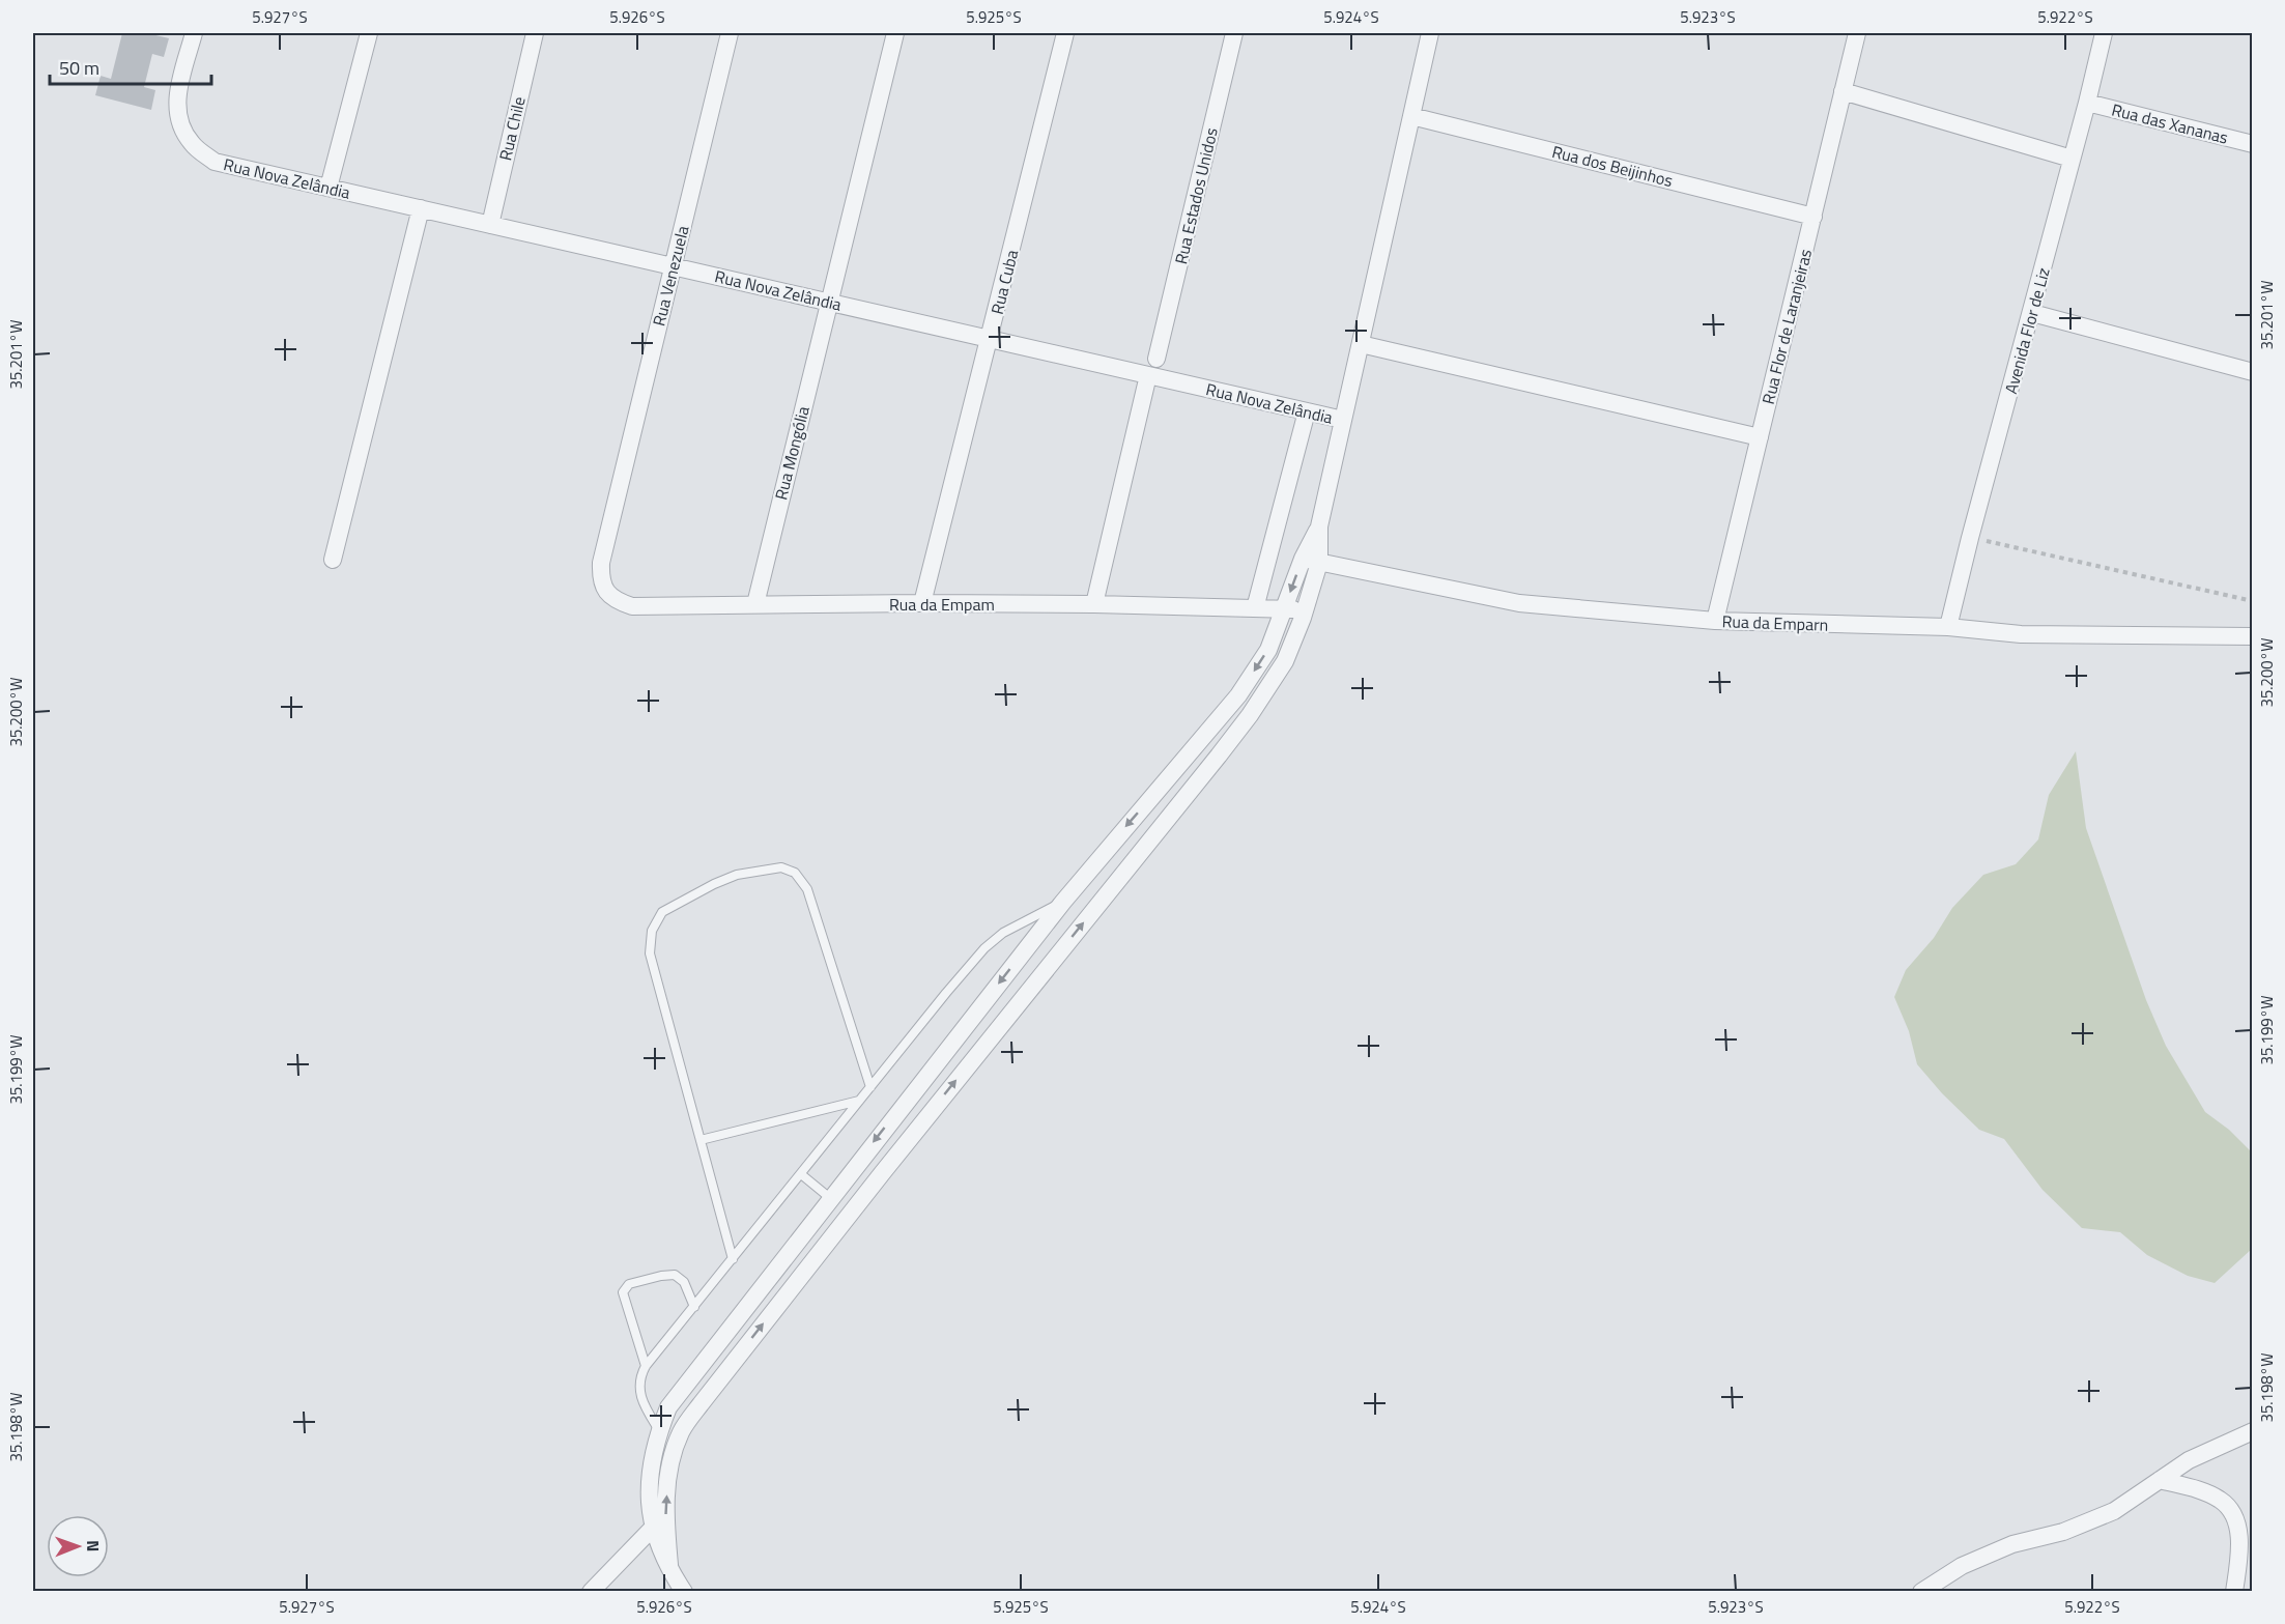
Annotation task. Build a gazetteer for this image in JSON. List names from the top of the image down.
{
  "streets": {
    "street": [
      "Rua das Xananas",
      "Rua Chile",
      "Rua dos Beijinhos",
      "Rua Nova Zelândia",
      "Rua Estados Unidos",
      "Rua Venezuela",
      "Rua Cuba",
      "Rua Flor de Laranjeiras",
      "Avenida Flor de Liz",
      "Rua Mongólia",
      "Rua da Empam",
      "Rua da Emparn"
    ]
  },
  "crossings": [
    ["Rua das Xananas", "Avenida Flor de Liz"],
    ["Rua Chile", "Rua Nova Zelândia"],
    ["Rua dos Beijinhos", "Rua Flor de Laranjeiras"],
    ["Rua Nova Zelândia", "Rua Venezuela"],
    ["Rua Nova Zelândia", "Rua Cuba"],
    ["Rua Nova Zelândia", "Rua Mongólia"],
    ["Rua Venezuela", "Rua da Empam"],
    ["Rua Cuba", "Rua da Empam"],
    ["Rua Flor de Laranjeiras", "Rua da Emparn"],
    ["Avenida Flor de Liz", "Rua da Emparn"],
    ["Rua Mongólia", "Rua da Empam"]
  ],
  "scale_bar": "50 m",
  "north": "right",
  "coordinates": [
    "5.927°S",
    "5.926°S",
    "5.925°S",
    "5.924°S",
    "5.923°S",
    "5.922°S",
    "35.201°W",
    "35.200°W",
    "35.199°W",
    "35.198°W"
  ]
}
